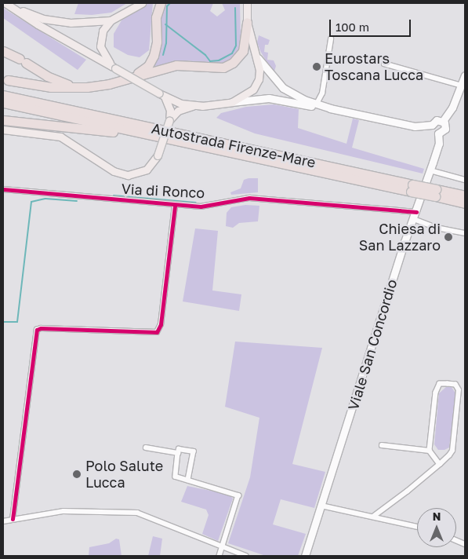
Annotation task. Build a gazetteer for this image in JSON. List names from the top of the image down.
{
  "streets": {
    "highway": ["Autostrada Firenze-Mare"],
    "main road": ["Viale San Concordio"],
    "street": ["Via di Ronco"]
  },
  "crossings": [
    ["Via di Ronco", "Viale San Concordio"]
  ],
  "places": ["Eurostars Toscana Lucca", "Chiesa di San Lazzaro", "Polo Salute Lucca"],
  "scale_bar": "100 m",
  "north": "top"
}
